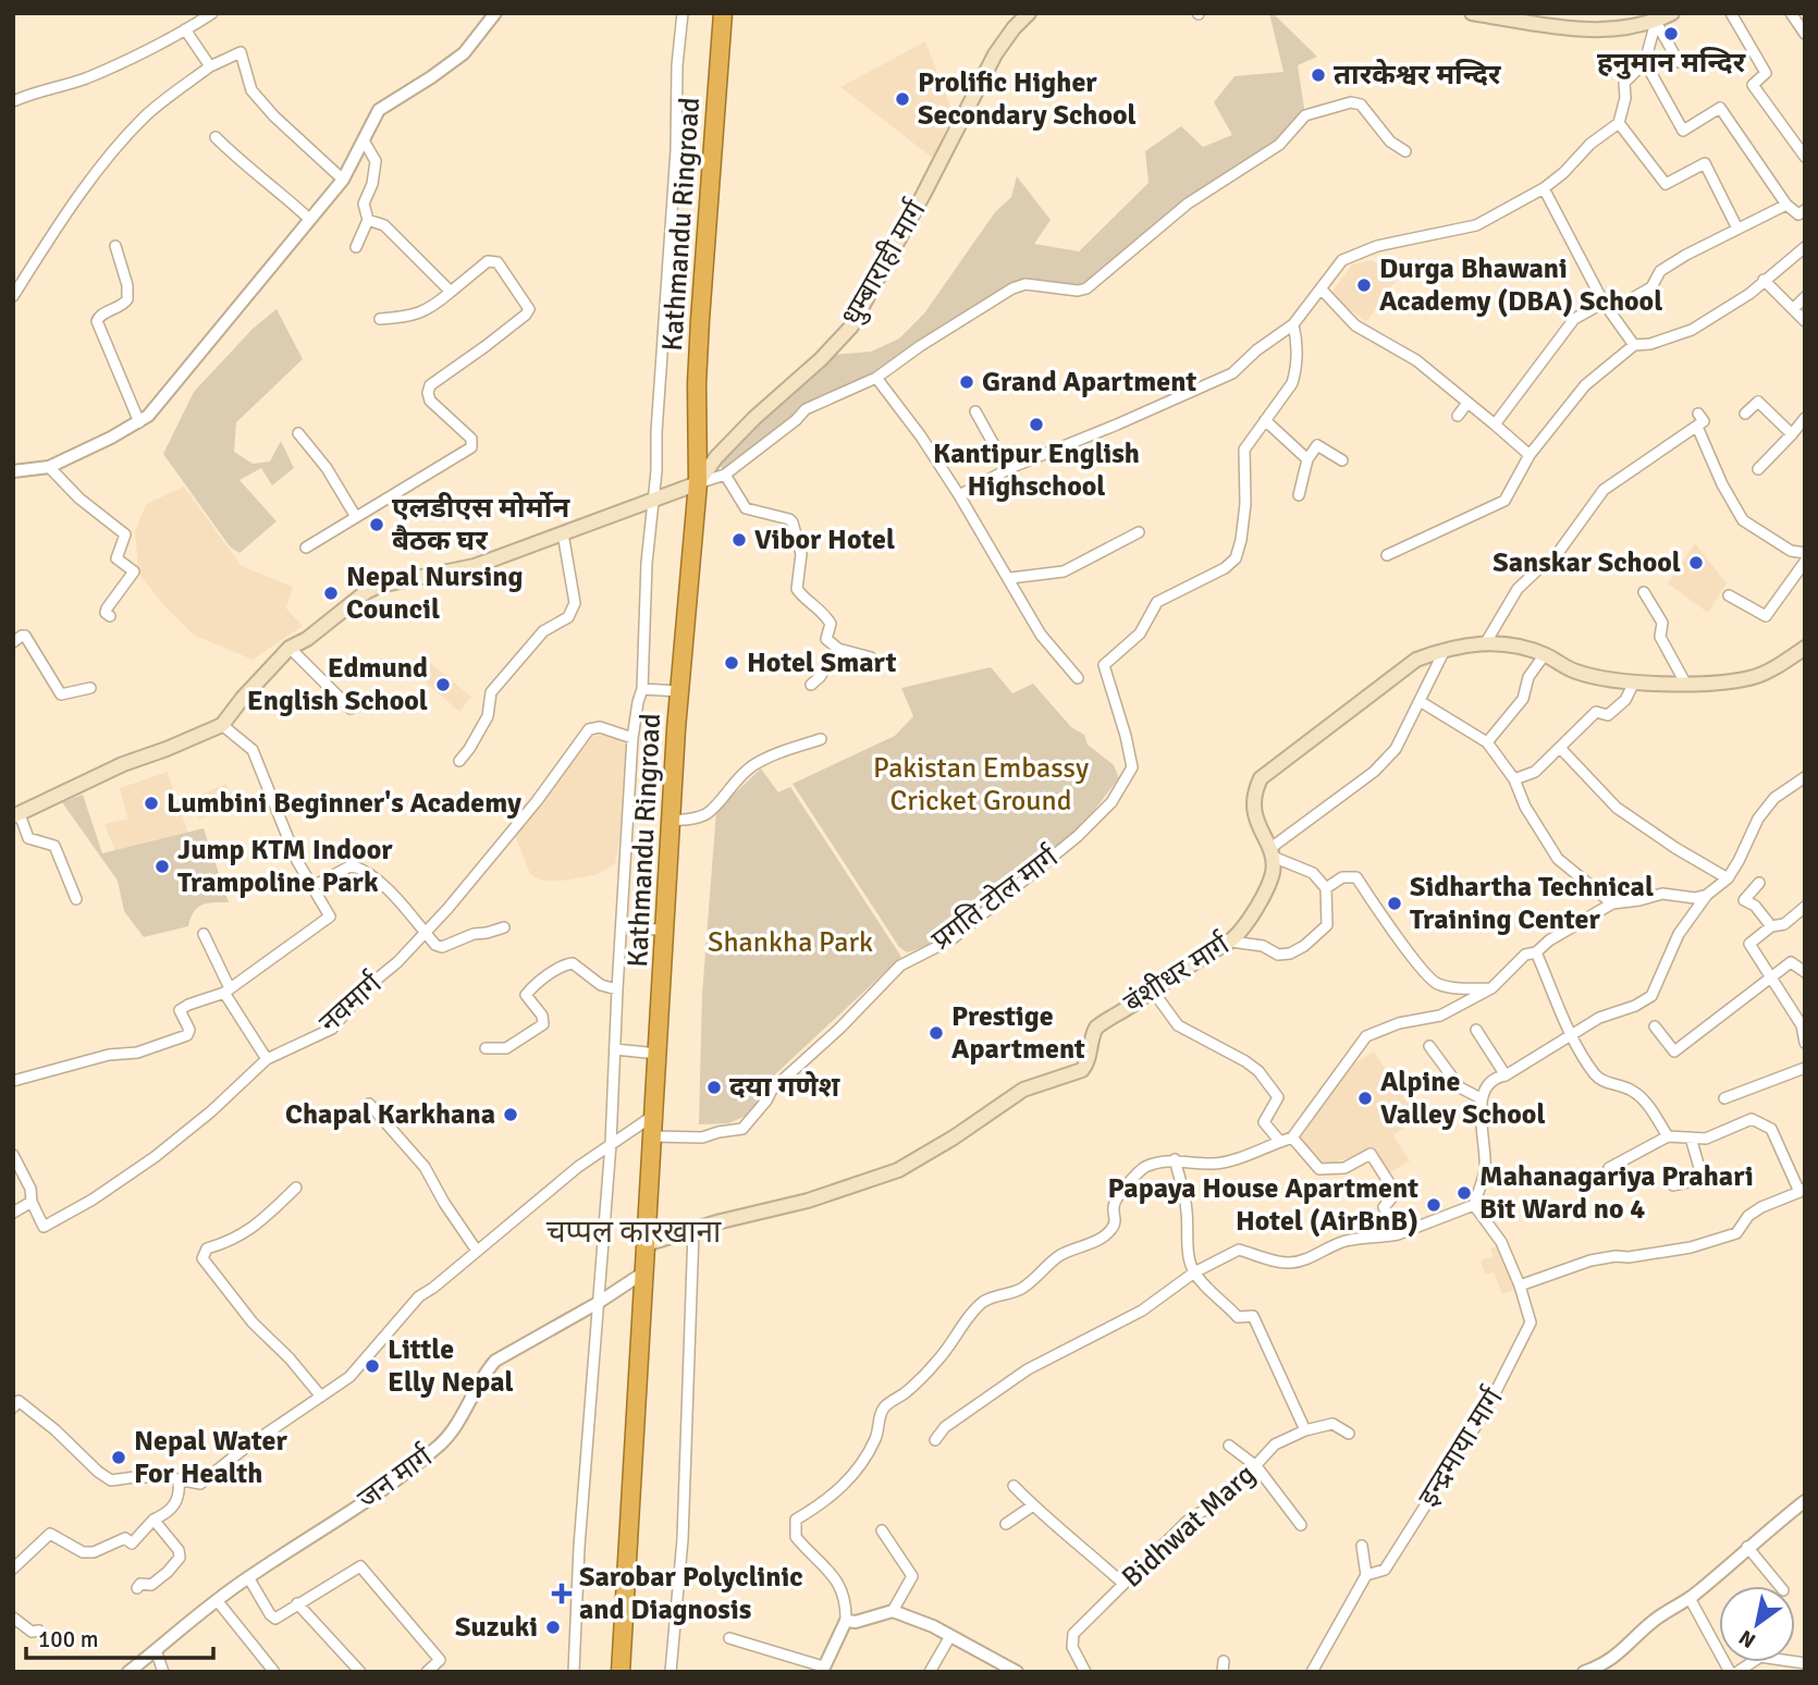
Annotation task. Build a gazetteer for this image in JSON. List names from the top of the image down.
{
  "streets": {
    "highway": ["Kathmandu Ringroad"],
    "main road": ["धुम्बाराही मार्ग", "बंशीधर मार्ग"],
    "street": [
      "प्रगति टोल मार्ग",
      "नवमार्ग",
      "इन्द्रमाया मार्ग",
      "जन मार्ग",
      "Bidhwat Marg"
    ]
  },
  "crossings": [
    ["Kathmandu Ringroad", "धुम्बाराही मार्ग"],
    ["Kathmandu Ringroad", "प्रगति टोल मार्ग"],
    ["Kathmandu Ringroad", "बंशीधर मार्ग"],
    ["Kathmandu Ringroad", "जन मार्ग"]
  ],
  "districts": ["चप्पल कारखाना"],
  "parks": ["Pakistan Embassy Cricket Ground", "Shankha Park"],
  "places": {
    "other": [
      "हनुमान मन्दिर",
      "तारकेश्वर मन्दिर",
      "Prolific Higher Secondary School",
      "Durga Bhawani Academy (DBA) School",
      "Grand Apartment",
      "Kantipur English Highschool",
      "एलडीएस मोर्मोन बैठक घर",
      "Vibor Hotel",
      "Sanskar School",
      "Nepal Nursing Council",
      "Hotel Smart",
      "Edmund English School",
      "Lumbini Beginner's Academy",
      "Jump KTM Indoor Trampoline Park",
      "Sidhartha Technical Training Center",
      "Prestige Apartment",
      "दया गणेश",
      "Alpine Valley School",
      "Chapal Karkhana",
      "Mahanagariya Prahari Bit Ward no 4",
      "Papaya House Apartment Hotel (AirBnB)",
      "Little Elly Nepal",
      "Nepal Water For Health",
      "Suzuki"
    ],
    "health": ["Sarobar Polyclinic and Diagnosis"]
  },
  "scale_bar": "100 m",
  "north": "bottom left"
}
